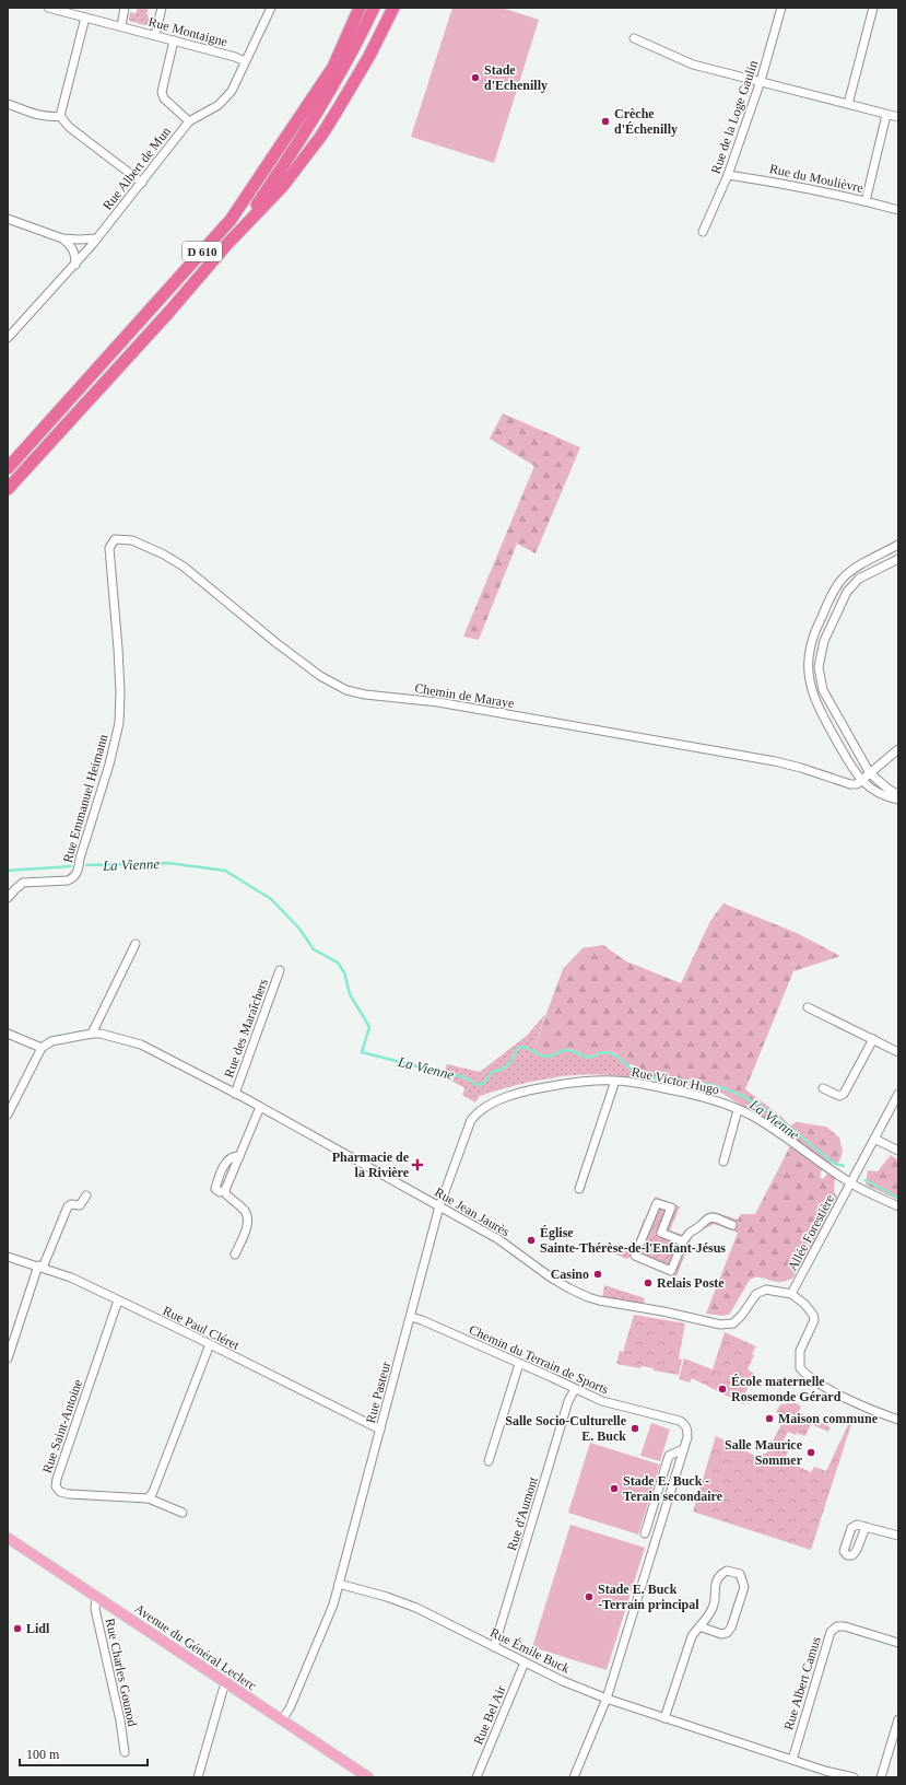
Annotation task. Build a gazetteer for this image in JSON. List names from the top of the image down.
{
  "streets": {
    "highway": ["D 610"],
    "main road": ["Avenue du Général Leclerc"],
    "street": [
      "Rue Montaigne",
      "Rue de la Loge Gaulin",
      "Rue Albert de Mun",
      "Rue du Moulièvre",
      "Chemin de Maraye",
      "Rue Emmanuel Heimann",
      "Rue des Maraîchers",
      "Rue Victor Hugo",
      "Rue Jean Jaurès",
      "Allée Forestière",
      "Rue Paul Cléret",
      "Chemin du Terrain de Sports",
      "Rue Pasteur",
      "Rue Saint-Antoine",
      "Rue d'Aumont",
      "Rue Émile Buck",
      "Rue Charles Gounod",
      "Rue Albert Camus",
      "Rue Bel Air"
    ]
  },
  "crossings": [
    ["Rue Montaigne", "Rue Albert de Mun"],
    ["Rue de la Loge Gaulin", "Rue du Moulièvre"],
    ["Chemin de Maraye", "Rue Emmanuel Heimann"],
    ["Rue des Maraîchers", "Rue Jean Jaurès"],
    ["Rue Victor Hugo", "Rue Jean Jaurès"],
    ["Rue Victor Hugo", "Allée Forestière"],
    ["Rue Victor Hugo", "Rue Pasteur"],
    ["Rue Jean Jaurès", "Allée Forestière"],
    ["Rue Jean Jaurès", "Rue Pasteur"],
    ["Rue Paul Cléret", "Rue Pasteur"],
    ["Rue Paul Cléret", "Rue Saint-Antoine"],
    ["Chemin du Terrain de Sports", "Rue Pasteur"],
    ["Chemin du Terrain de Sports", "Rue d'Aumont"],
    ["Chemin du Terrain de Sports", "Rue Émile Buck"],
    ["Rue Pasteur", "Rue Émile Buck"],
    ["Rue d'Aumont", "Rue Émile Buck"],
    ["Avenue du Général Leclerc", "Rue Charles Gounod"],
    ["Rue Émile Buck", "Rue Albert Camus"],
    ["Rue Émile Buck", "Rue Bel Air"]
  ],
  "water": ["La Vienne"],
  "places": {
    "other": [
      "Stade d'Echenilly",
      "Crèche d'Échenilly",
      "Église Sainte-Thérèse-de-l'Enfant-Jésus",
      "Casino",
      "Relais Poste",
      "École maternelle Rosemonde Gérard",
      "Maison commune",
      "Salle Socio-Culturelle E. Buck",
      "Salle Maurice Sommer",
      "Stade E. Buck - Terain secondaire",
      "Stade E. Buck -Terrain principal",
      "Lidl"
    ],
    "health": ["Pharmacie de la Rivière"]
  },
  "scale_bar": "100 m"
}
